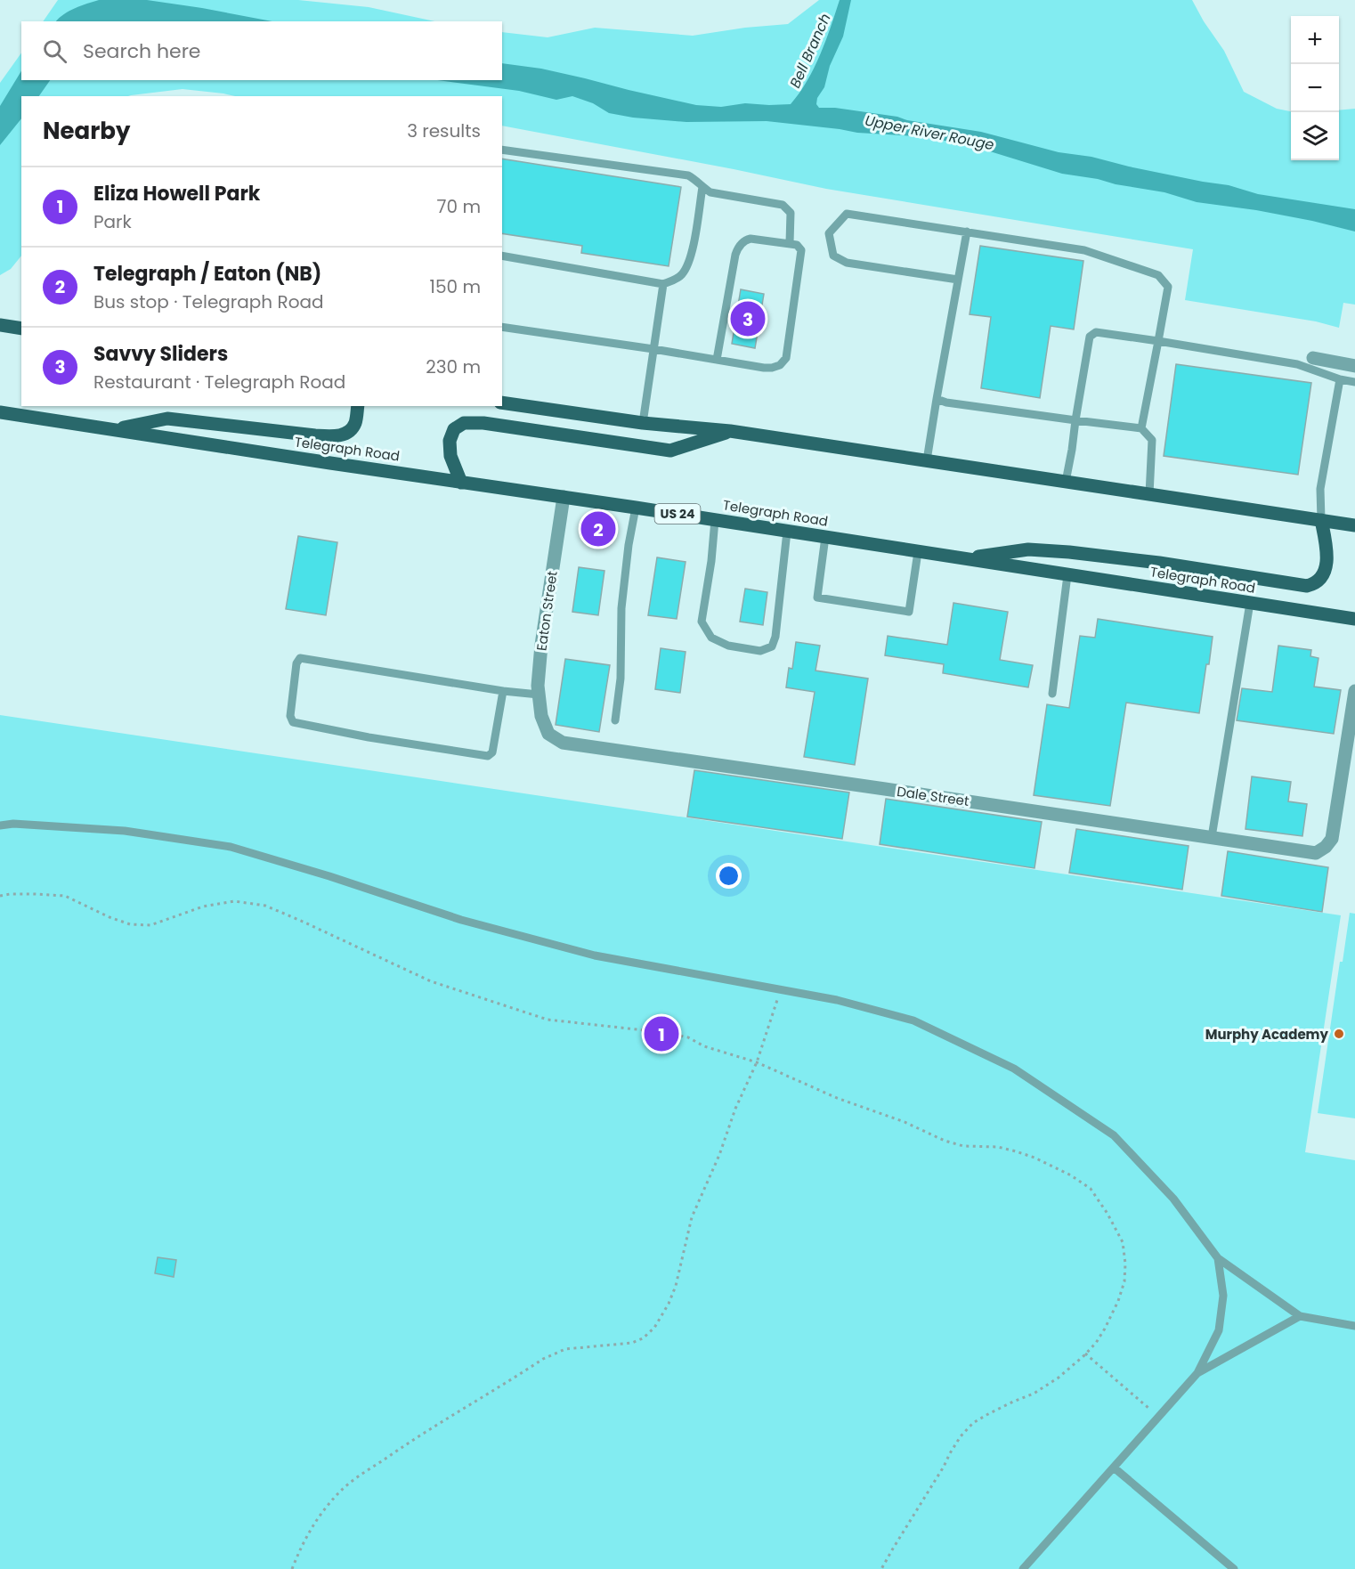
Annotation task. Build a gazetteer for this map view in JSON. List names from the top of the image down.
{
  "streets": {
    "main road": ["Telegraph Road", "US 24"],
    "street": ["Eaton Street", "Dale Street"]
  },
  "crossings": [
    ["Telegraph Road", "Eaton Street"],
    ["Eaton Street", "Dale Street"]
  ],
  "water": ["Bell Branch", "Upper River Rouge"],
  "places": ["Murphy Academy"],
  "page": {
    "map_buttons": ["+", "−"],
    "search": "Search here",
    "heading": ["Nearby", "3 results"],
    "list": [
      {
        "mark": "1",
        "name": "Eliza Howell Park",
        "note": "Park",
        "value": "70 m"
      },
      {
        "mark": "2",
        "name": "Telegraph / Eaton (NB)",
        "note": "Bus stop · Telegraph Road",
        "value": "150 m"
      },
      {
        "mark": "3",
        "name": "Savvy Sliders",
        "note": "Restaurant · Telegraph Road",
        "value": "230 m"
      }
    ],
    "pins": ["3", "2", "1"]
  }
}
